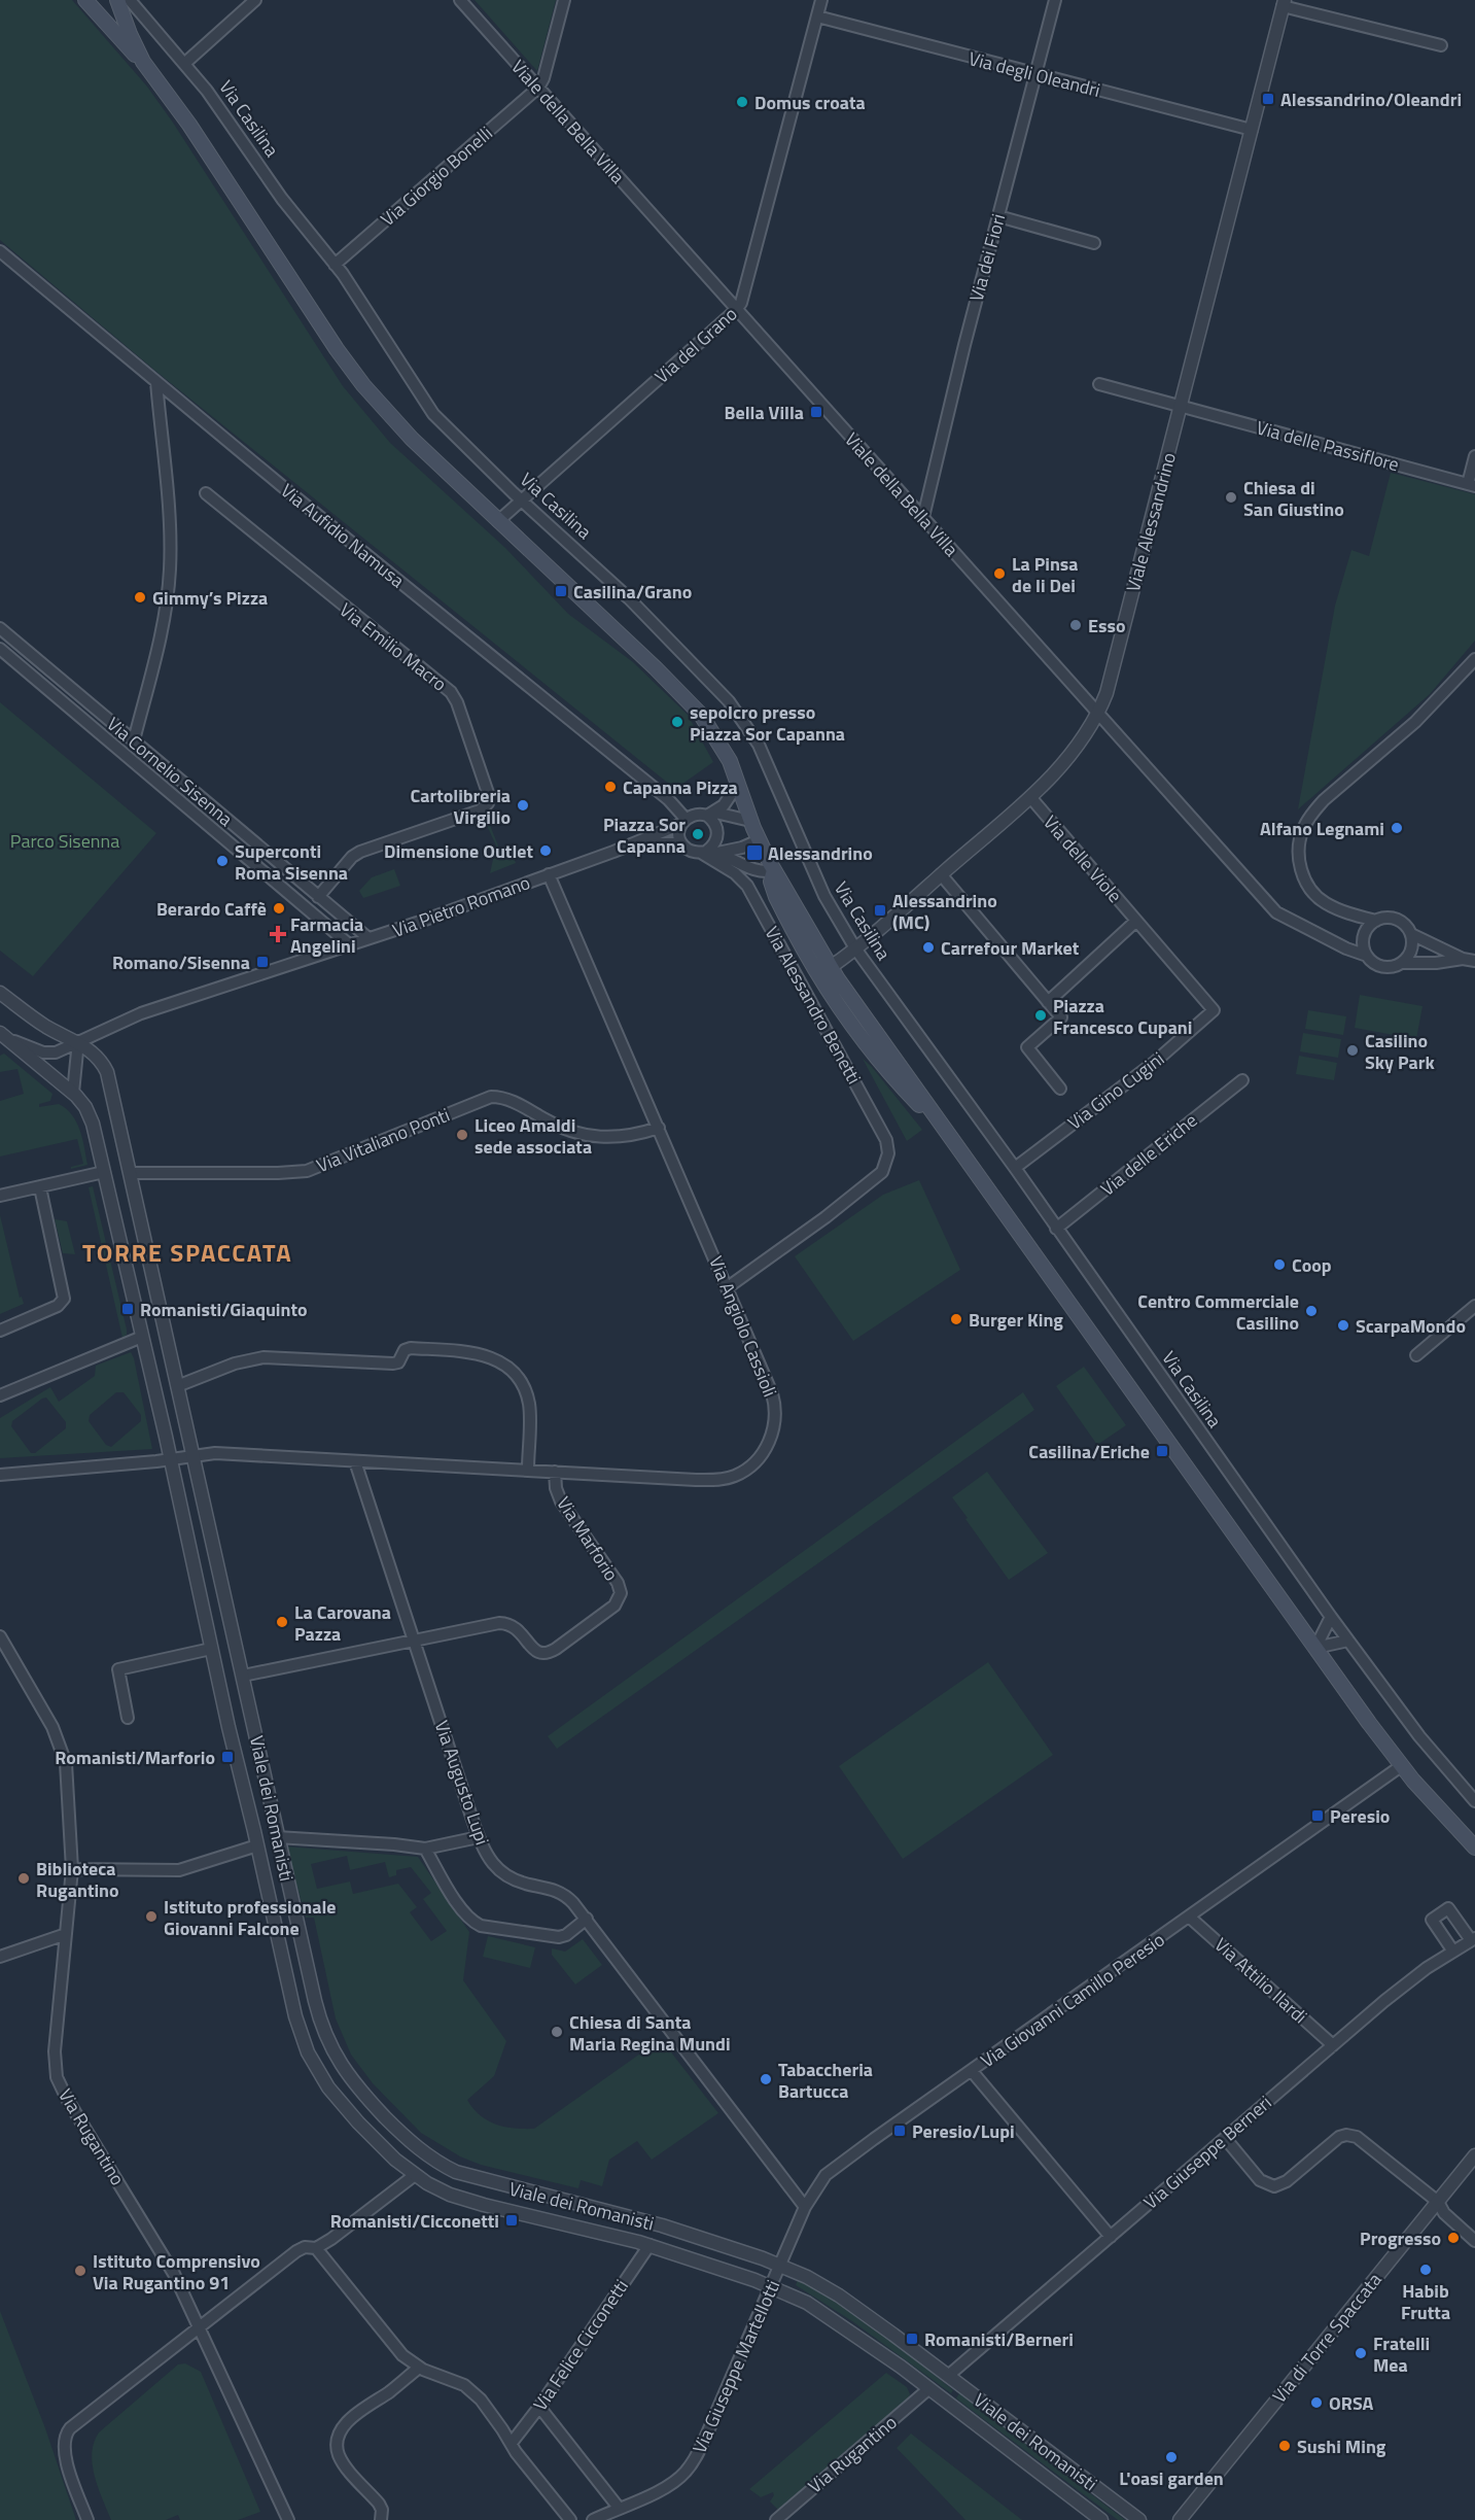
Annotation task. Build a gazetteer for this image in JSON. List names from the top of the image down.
{
  "streets": {
    "street": [
      "Via degli Oleandri",
      "Via Casilina",
      "Viale della Bella Villa",
      "Via Giorgio Bonelli",
      "Via dei Fiori",
      "Via del Grano",
      "Via delle Passiflore",
      "Viale Alessandrino",
      "Via Aufidio Namusa",
      "Via Emilio Macro",
      "Via Cornelio Sisenna",
      "Via delle Viole",
      "Via Pietro Romano",
      "Via Alessandro Benetti",
      "Via Gino Cugini",
      "Via Vitaliano Ponti",
      "Via delle Eriche",
      "Via Angiolo Cassioli",
      "Via Marforio",
      "Via Augusto Lupi",
      "Viale dei Romanisti",
      "Via Attilio Ilardi",
      "Via Giovanni Camillo Peresio",
      "Via Rugantino",
      "Via Giuseppe Berneri",
      "Via di Torre Spaccata",
      "Via Felice Cicconetti",
      "Via Giuseppe Martellotti"
    ]
  },
  "crossings": [
    ["Via degli Oleandri", "Via dei Fiori"],
    ["Via degli Oleandri", "Via del Grano"],
    ["Via degli Oleandri", "Viale Alessandrino"],
    ["Via Casilina", "Via Giorgio Bonelli"],
    ["Via Casilina", "Via del Grano"],
    ["Via Casilina", "Viale Alessandrino"],
    ["Via Casilina", "Via Gino Cugini"],
    ["Via Casilina", "Via delle Eriche"],
    ["Viale della Bella Villa", "Via Giorgio Bonelli"],
    ["Viale della Bella Villa", "Via dei Fiori"],
    ["Viale della Bella Villa", "Via del Grano"],
    ["Viale della Bella Villa", "Viale Alessandrino"],
    ["Via delle Passiflore", "Viale Alessandrino"],
    ["Viale Alessandrino", "Via delle Viole"],
    ["Via Aufidio Namusa", "Via Pietro Romano"],
    ["Via Aufidio Namusa", "Via Alessandro Benetti"],
    ["Via Emilio Macro", "Via Cornelio Sisenna"],
    ["Via Cornelio Sisenna", "Via Pietro Romano"],
    ["Via delle Viole", "Via Gino Cugini"],
    ["Via Pietro Romano", "Via Alessandro Benetti"],
    ["Via Pietro Romano", "Via Angiolo Cassioli"],
    ["Via Pietro Romano", "Viale dei Romanisti"],
    ["Via Alessandro Benetti", "Via Angiolo Cassioli"],
    ["Via Vitaliano Ponti", "Via Angiolo Cassioli"],
    ["Via Vitaliano Ponti", "Viale dei Romanisti"],
    ["Via Angiolo Cassioli", "Via Marforio"],
    ["Via Angiolo Cassioli", "Via Augusto Lupi"],
    ["Via Angiolo Cassioli", "Viale dei Romanisti"],
    ["Via Marforio", "Via Augusto Lupi"],
    ["Via Marforio", "Viale dei Romanisti"],
    ["Via Augusto Lupi", "Via Giovanni Camillo Peresio"],
    ["Viale dei Romanisti", "Via Giovanni Camillo Peresio"],
    ["Viale dei Romanisti", "Via Rugantino"],
    ["Viale dei Romanisti", "Via Giuseppe Berneri"],
    ["Viale dei Romanisti", "Via Felice Cicconetti"],
    ["Viale dei Romanisti", "Via Giuseppe Martellotti"],
    ["Via Attilio Ilardi", "Via Giovanni Camillo Peresio"],
    ["Via Attilio Ilardi", "Via Giuseppe Berneri"],
    ["Via Giovanni Camillo Peresio", "Via Giuseppe Martellotti"]
  ],
  "districts": ["TORRE SPACCATA"],
  "parks": ["Parco Sisenna"],
  "places": {
    "transit": [
      "Alessandrino/Oleandri",
      "Bella Villa",
      "Casilina/Grano",
      "Alessandrino",
      "Alessandrino (MC)",
      "Romano/Sisenna",
      "Romanisti/Giaquinto",
      "Casilina/Eriche",
      "Romanisti/Marforio",
      "Peresio",
      "Peresio/Lupi",
      "Romanisti/Cicconetti",
      "Romanisti/Berneri"
    ],
    "other": [
      "Domus croata",
      "Chiesa di San Giustino",
      "La Pinsa de li Dei",
      "Gimmy’s Pizza",
      "Esso",
      "sepolcro presso Piazza Sor Capanna",
      "Capanna Pizza",
      "Cartolibreria Virgilio",
      "Alfano Legnami",
      "Piazza Sor Capanna",
      "Dimensione Outlet",
      "Superconti Roma Sisenna",
      "Berardo Caffè",
      "Carrefour Market",
      "Piazza Francesco Cupani",
      "Casilino Sky Park",
      "Liceo Amaldi sede associata",
      "Coop",
      "Centro Commerciale Casilino",
      "Burger King",
      "ScarpaMondo",
      "La Carovana Pazza",
      "Biblioteca Rugantino",
      "Istituto professionale Giovanni Falcone",
      "Chiesa di Santa Maria Regina Mundi",
      "Tabaccheria Bartucca",
      "Progresso",
      "Habib Frutta",
      "Istituto Comprensivo Via Rugantino 91",
      "Fratelli Mea",
      "ORSA",
      "Sushi Ming",
      "L'oasi garden"
    ],
    "health": ["Farmacia Angelini"]
  }
}
